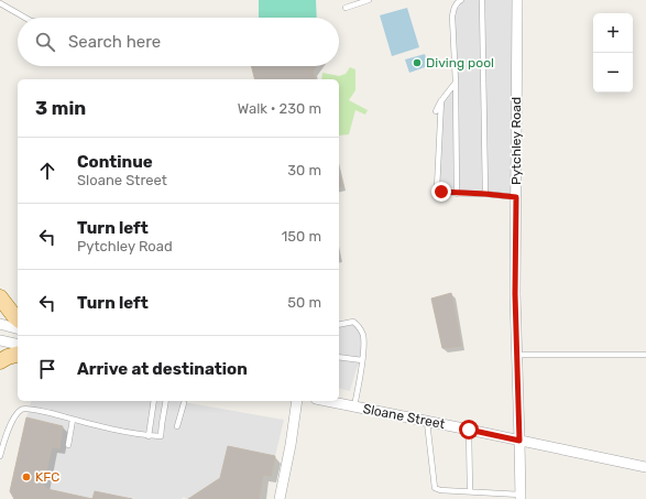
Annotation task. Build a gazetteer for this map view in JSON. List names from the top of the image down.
{
  "streets": {
    "street": ["Pytchley Road", "Sloane Street"]
  },
  "crossings": [
    ["Pytchley Road", "Sloane Street"]
  ],
  "places": ["Diving pool", "KFC"],
  "page": {
    "map_buttons": ["+", "−"],
    "search": "Search here",
    "heading": ["3 min", "Walk · 230 m"],
    "list": [
      ["Continue", "Sloane Street", "30 m"],
      ["Turn left", "Pytchley Road", "150 m"],
      ["Turn left", "50 m"],
      "Arrive at destination"
    ]
  }
}
